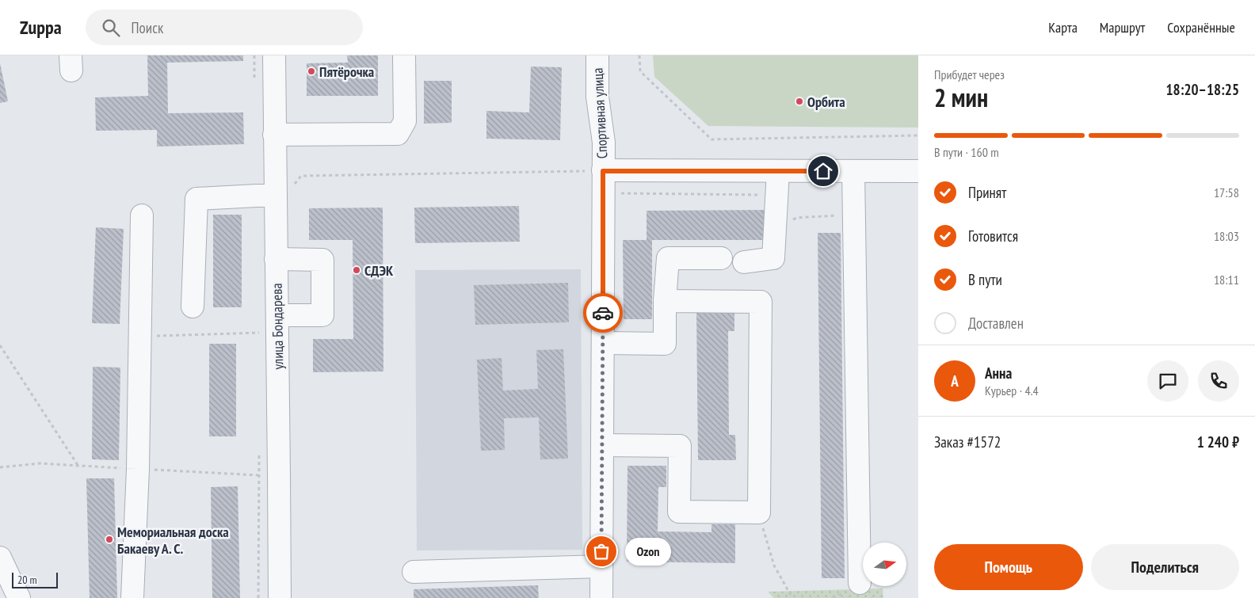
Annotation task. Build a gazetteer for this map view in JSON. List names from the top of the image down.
{
  "streets": {
    "street": ["Спортивная улица", "улица Бондарева"]
  },
  "places": [
    "Пятёрочка",
    "Орбита",
    "СДЭК",
    "Мемориальная доска Бакаеву А. С.",
    "Ozon"
  ],
  "scale_bar": "20 m",
  "north": "right",
  "page": {
    "header": "Zuppa",
    "search": "Поиск",
    "nav": ["Карта", "Маршрут", "Сохранённые"],
    "heading": ["2 мин", "Прибудет через", "18:20–18:25"],
    "panel": [
      "Анна",
      "Курьер · 4.4",
      "Заказ #1572",
      "1 240 ₽"
    ],
    "bar": "В пути · 160 m",
    "list": [
      ["Принят", "17:58"],
      ["Готовится", "18:03"],
      ["В пути", "18:11"],
      "Доставлен"
    ],
    "round": "А",
    "buttons": ["Помощь", "Поделиться"],
    "bubble": "Ozon",
    "scale": "20 m"
  }
}
